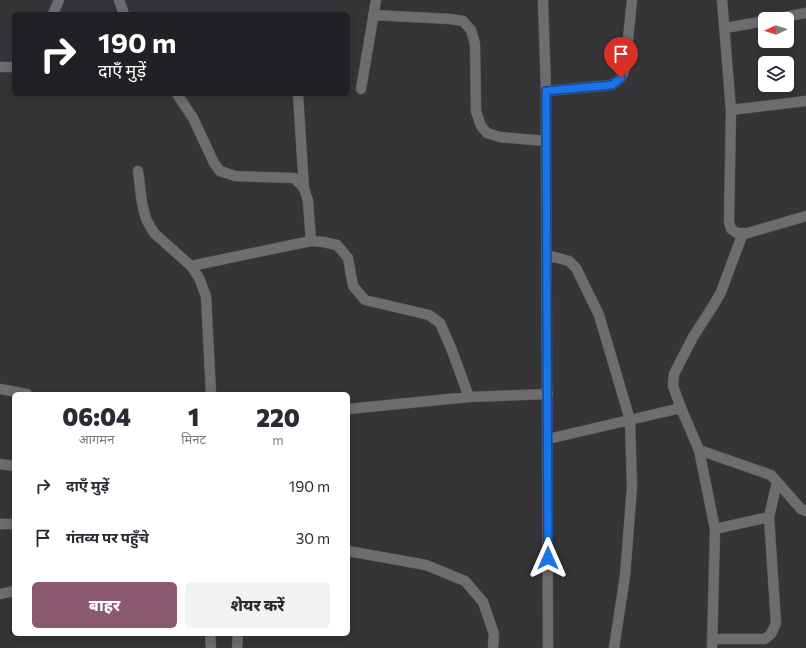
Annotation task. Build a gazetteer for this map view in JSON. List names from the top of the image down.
{
  "north": "left",
  "page": {
    "turn": ["190 m", "दाएँ मुड़ें"],
    "eta": [
      "06:04",
      "आगमन",
      "1",
      "मिनट",
      "220",
      "m"
    ],
    "list": [
      {
        "name": "दाएँ मुड़ें",
        "value": "190 m"
      },
      {
        "name": "गंतव्य पर पहुँचे",
        "value": "30 m"
      }
    ],
    "buttons": ["बाहर", "शेयर करें"]
  }
}
